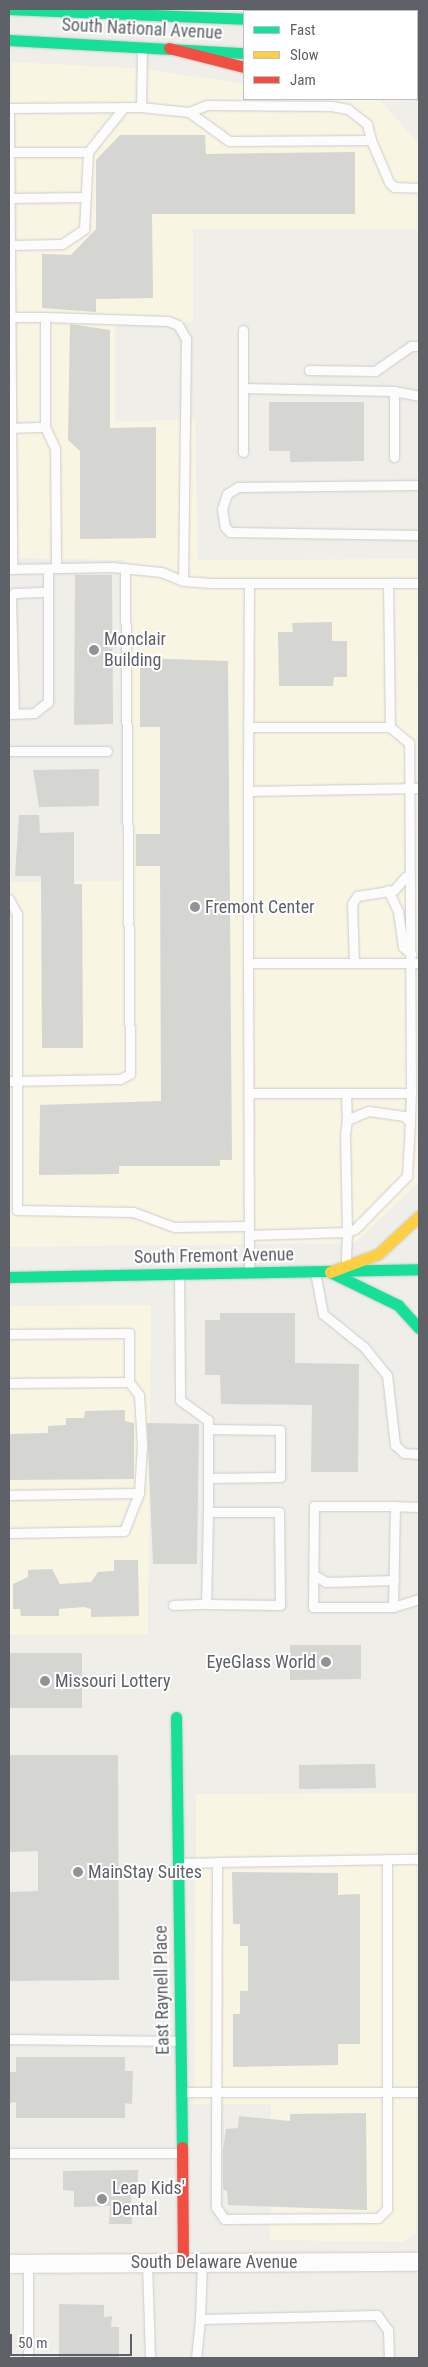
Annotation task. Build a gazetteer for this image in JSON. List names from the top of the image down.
{
  "streets": {
    "main road": ["South National Avenue", "South Fremont Avenue", "East Raynell Place"],
    "street": ["South Delaware Avenue"]
  },
  "crossings": [
    ["East Raynell Place", "South Delaware Avenue"]
  ],
  "places": [
    "Monclair Building",
    "Fremont Center",
    "EyeGlass World",
    "Missouri Lottery",
    "MainStay Suites",
    "Leap Kids' Dental"
  ],
  "legend": ["Fast", "Slow", "Jam"],
  "scale_bar": "50 m"
}
